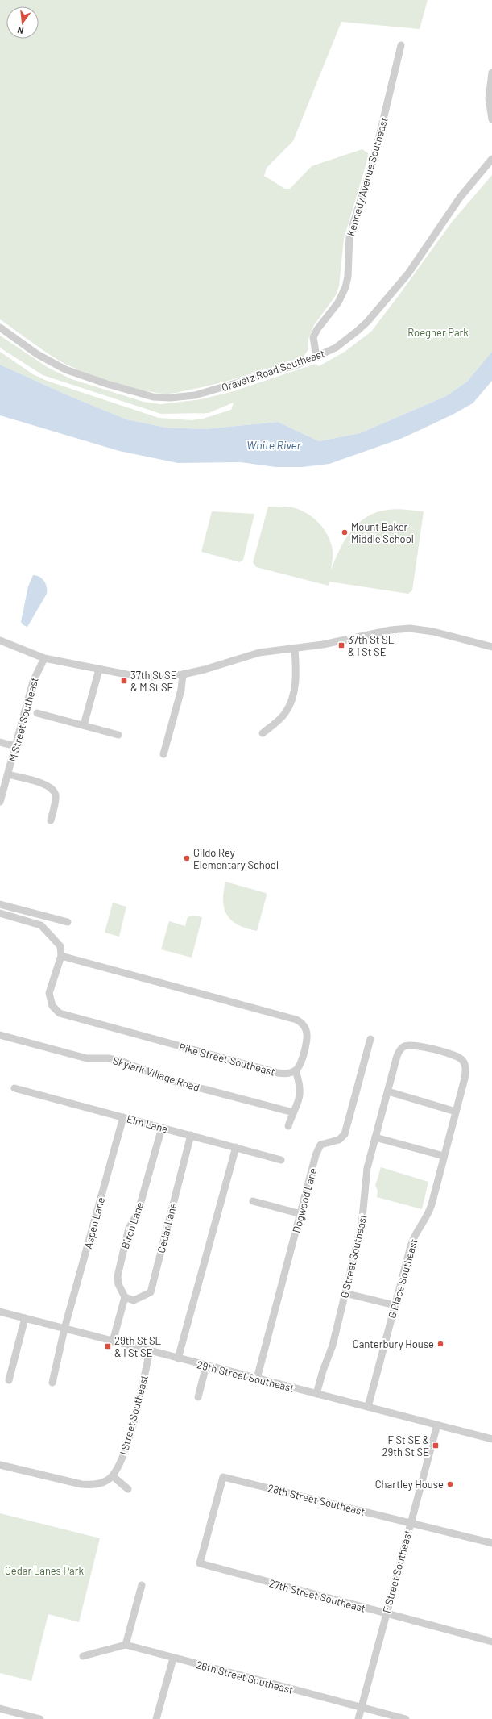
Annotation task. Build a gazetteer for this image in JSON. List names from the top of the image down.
{
  "streets": {
    "street": [
      "Kennedy Avenue Southeast",
      "Oravetz Road Southeast",
      "M Street Southeast",
      "Pike Street Southeast",
      "Skylark Village Road",
      "Elm Lane",
      "Dogwood Lane",
      "Aspen Lane",
      "Birch Lane",
      "Cedar Lane",
      "G Street Southeast",
      "G Place Southeast",
      "29th Street Southeast",
      "I Street Southeast",
      "28th Street Southeast",
      "F Street Southeast",
      "27th Street Southeast",
      "26th Street Southeast"
    ]
  },
  "crossings": [
    ["Kennedy Avenue Southeast", "Oravetz Road Southeast"],
    ["Elm Lane", "Aspen Lane"],
    ["Elm Lane", "Birch Lane"],
    ["Elm Lane", "Cedar Lane"],
    ["Dogwood Lane", "29th Street Southeast"],
    ["Aspen Lane", "29th Street Southeast"],
    ["Birch Lane", "Cedar Lane"],
    ["G Street Southeast", "G Place Southeast"],
    ["G Street Southeast", "29th Street Southeast"],
    ["G Place Southeast", "29th Street Southeast"],
    ["29th Street Southeast", "I Street Southeast"],
    ["29th Street Southeast", "F Street Southeast"],
    ["28th Street Southeast", "F Street Southeast"],
    ["28th Street Southeast", "27th Street Southeast"],
    ["F Street Southeast", "27th Street Southeast"],
    ["F Street Southeast", "26th Street Southeast"]
  ],
  "water": ["White River"],
  "parks": ["Roegner Park", "Cedar Lanes Park"],
  "places": {
    "other": [
      "Mount Baker Middle School",
      "Gildo Rey Elementary School",
      "Canterbury House",
      "Chartley House"
    ],
    "transit": [
      "37th St SE & I St SE",
      "37th St SE & M St SE",
      "29th St SE & I St SE",
      "F St SE & 29th St SE"
    ]
  },
  "north": "bottom"
}
